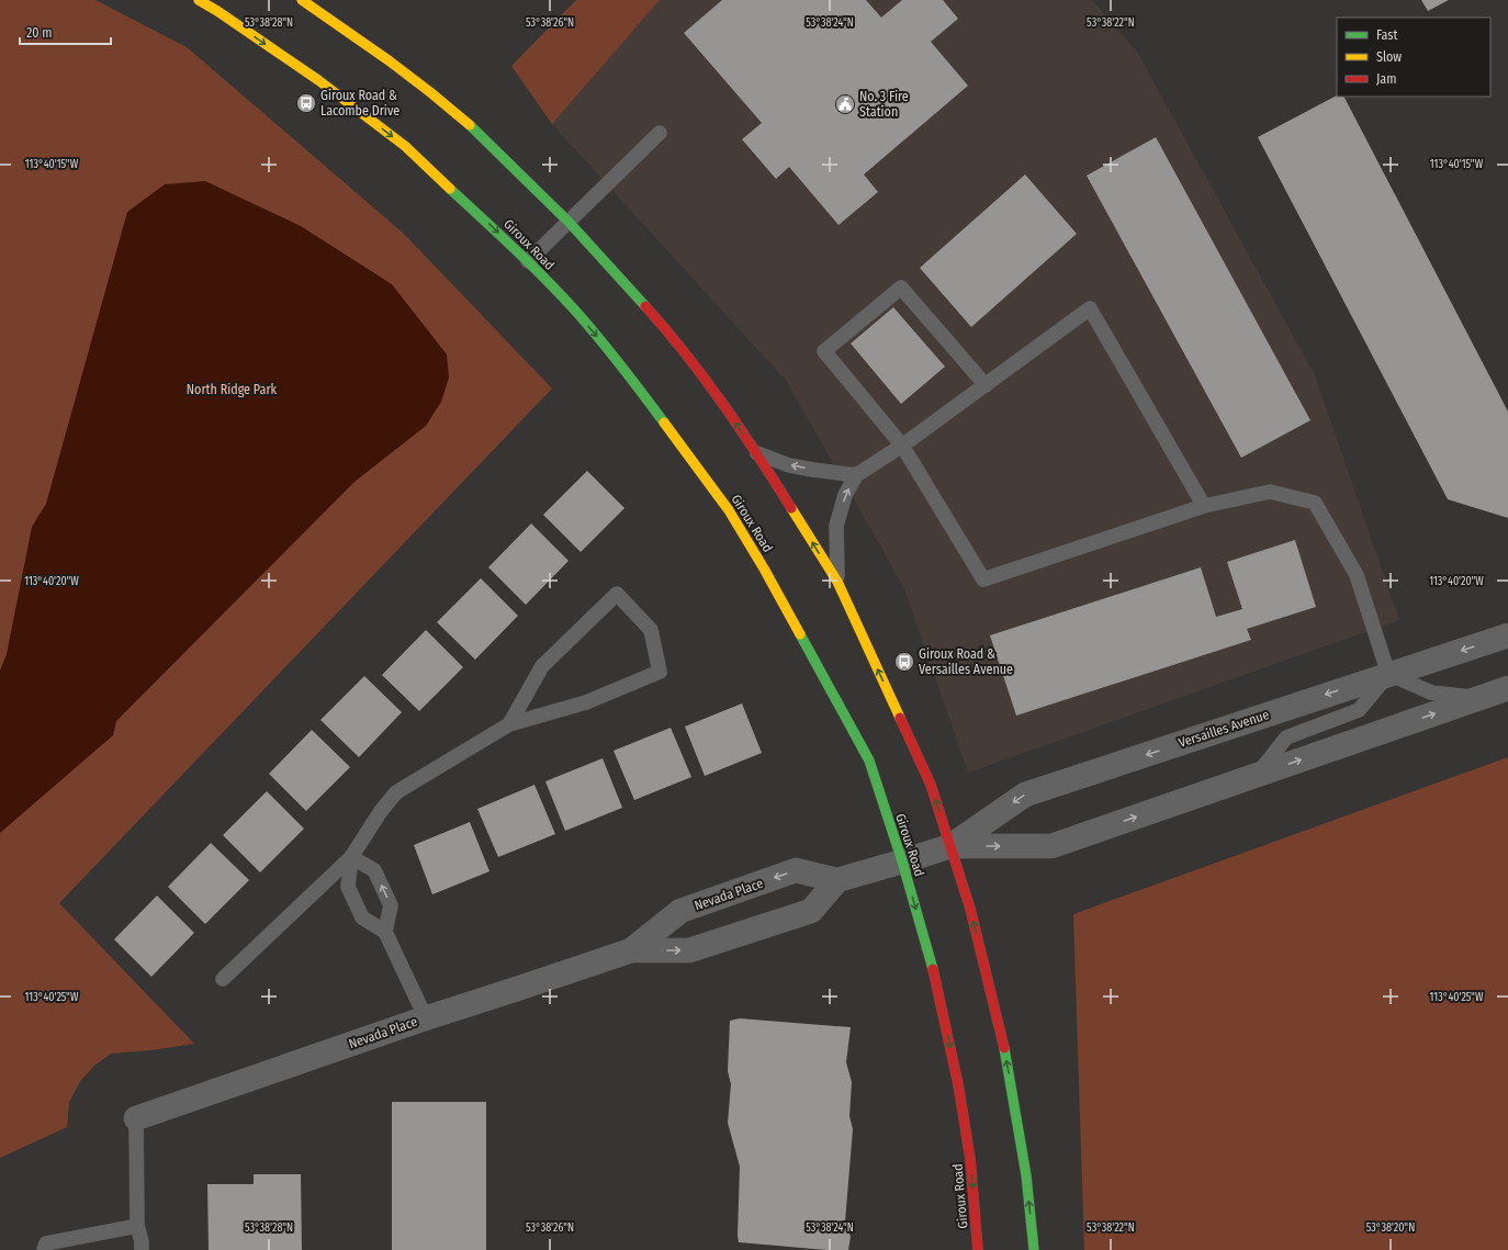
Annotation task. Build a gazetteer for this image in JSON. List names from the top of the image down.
{
  "streets": {
    "main road": ["Giroux Road"],
    "street": ["Versailles Avenue", "Nevada Place"]
  },
  "crossings": [
    ["Giroux Road", "Versailles Avenue"],
    ["Giroux Road", "Nevada Place"],
    ["Versailles Avenue", "Nevada Place"]
  ],
  "parks": ["North Ridge Park"],
  "places": {
    "bus stop": ["Giroux Road & Lacombe Drive", "Giroux Road & Versailles Avenue"],
    "public building": ["No. 3 Fire Station"]
  },
  "legend": ["Fast", "Slow", "Jam"],
  "scale_bar": "20 m",
  "coordinates": [
    "53°38'28\"N",
    "53°38'26\"N",
    "53°38'24\"N",
    "53°38'22\"N",
    "113°40'15\"W",
    "113°40'20\"W",
    "113°40'25\"W",
    "53°38'20\"N"
  ]
}
